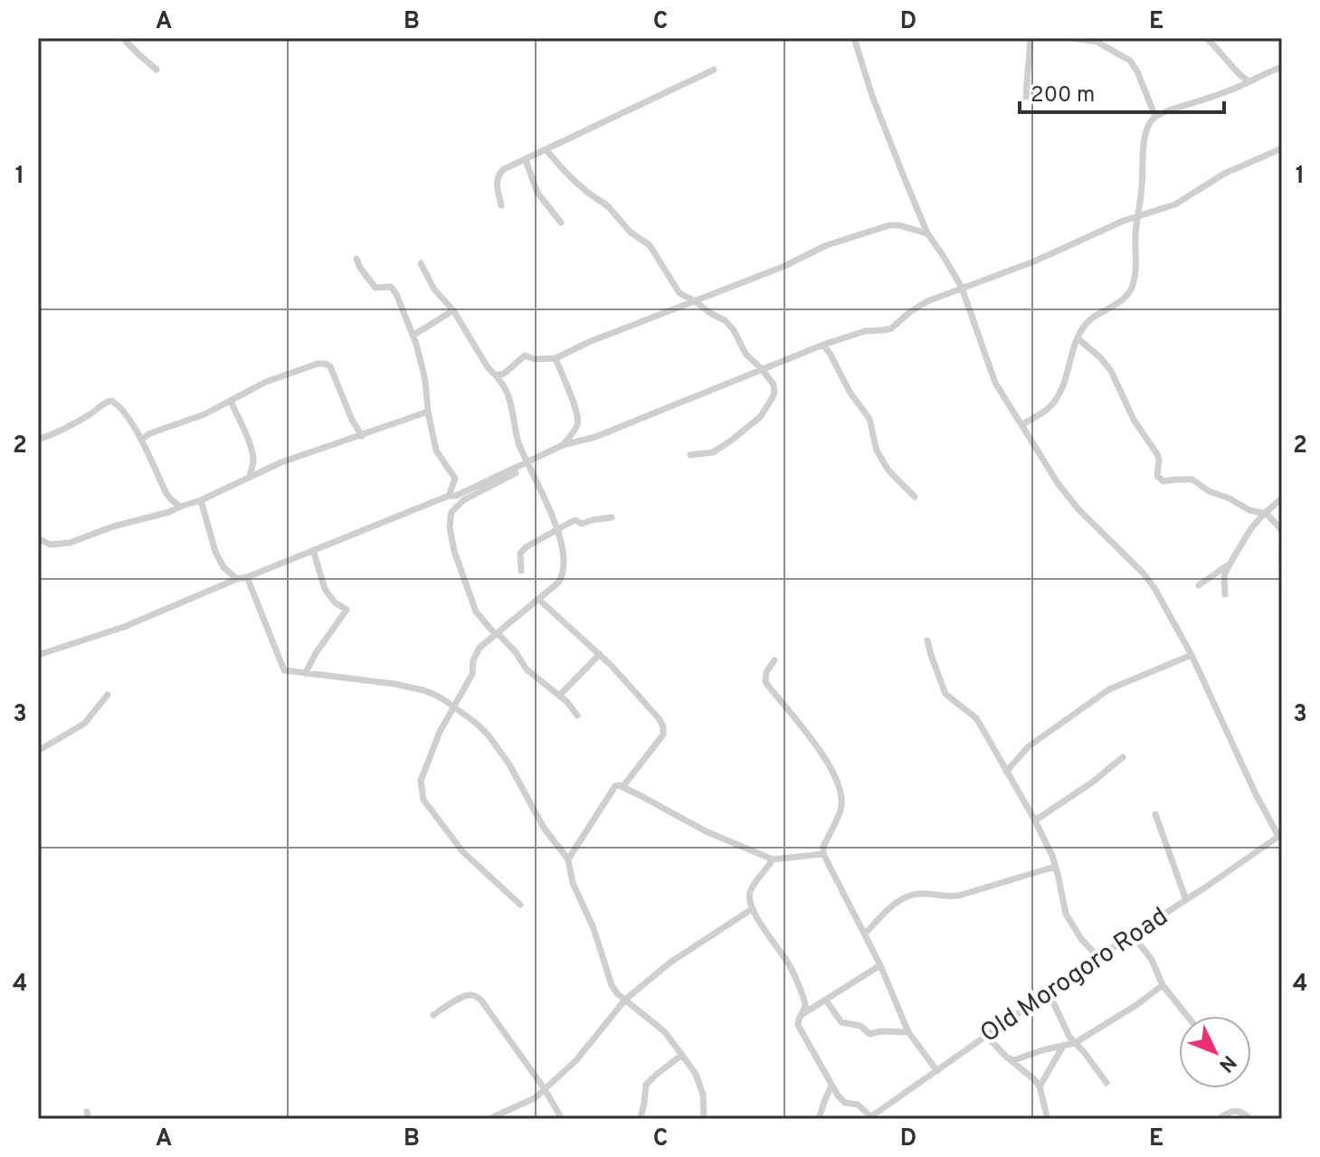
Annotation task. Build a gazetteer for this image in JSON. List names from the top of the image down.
{
  "streets": {
    "street": ["Old Morogoro Road"]
  },
  "scale_bar": "200 m",
  "north": "bottom right",
  "grid": {
    "columns": [
      "A",
      "B",
      "C",
      "D",
      "E"
    ],
    "rows": [
      "1",
      "2",
      "3",
      "4"
    ]
  }
}
